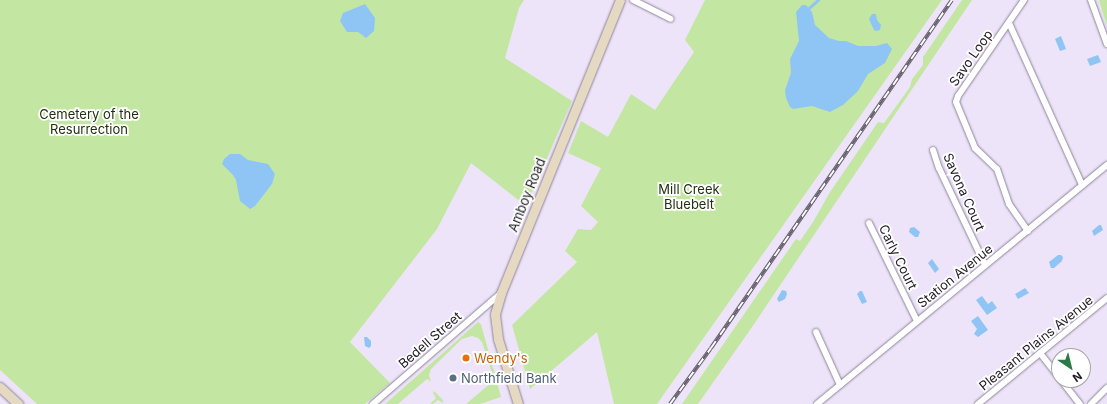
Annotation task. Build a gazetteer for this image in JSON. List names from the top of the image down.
{
  "streets": {
    "main road": ["Amboy Road"],
    "street": [
      "Savo Loop",
      "Savona Court",
      "Carly Court",
      "Station Avenue",
      "Bedell Street",
      "Pleasant Plains Avenue"
    ]
  },
  "crossings": [
    ["Savo Loop", "Station Avenue"],
    ["Savona Court", "Station Avenue"],
    ["Amboy Road", "Bedell Street"],
    ["Carly Court", "Station Avenue"]
  ],
  "parks": ["Cemetery of the Resurrection", "Mill Creek Bluebelt"],
  "places": ["Wendy's", "Northfield Bank"],
  "north": "bottom right"
}
